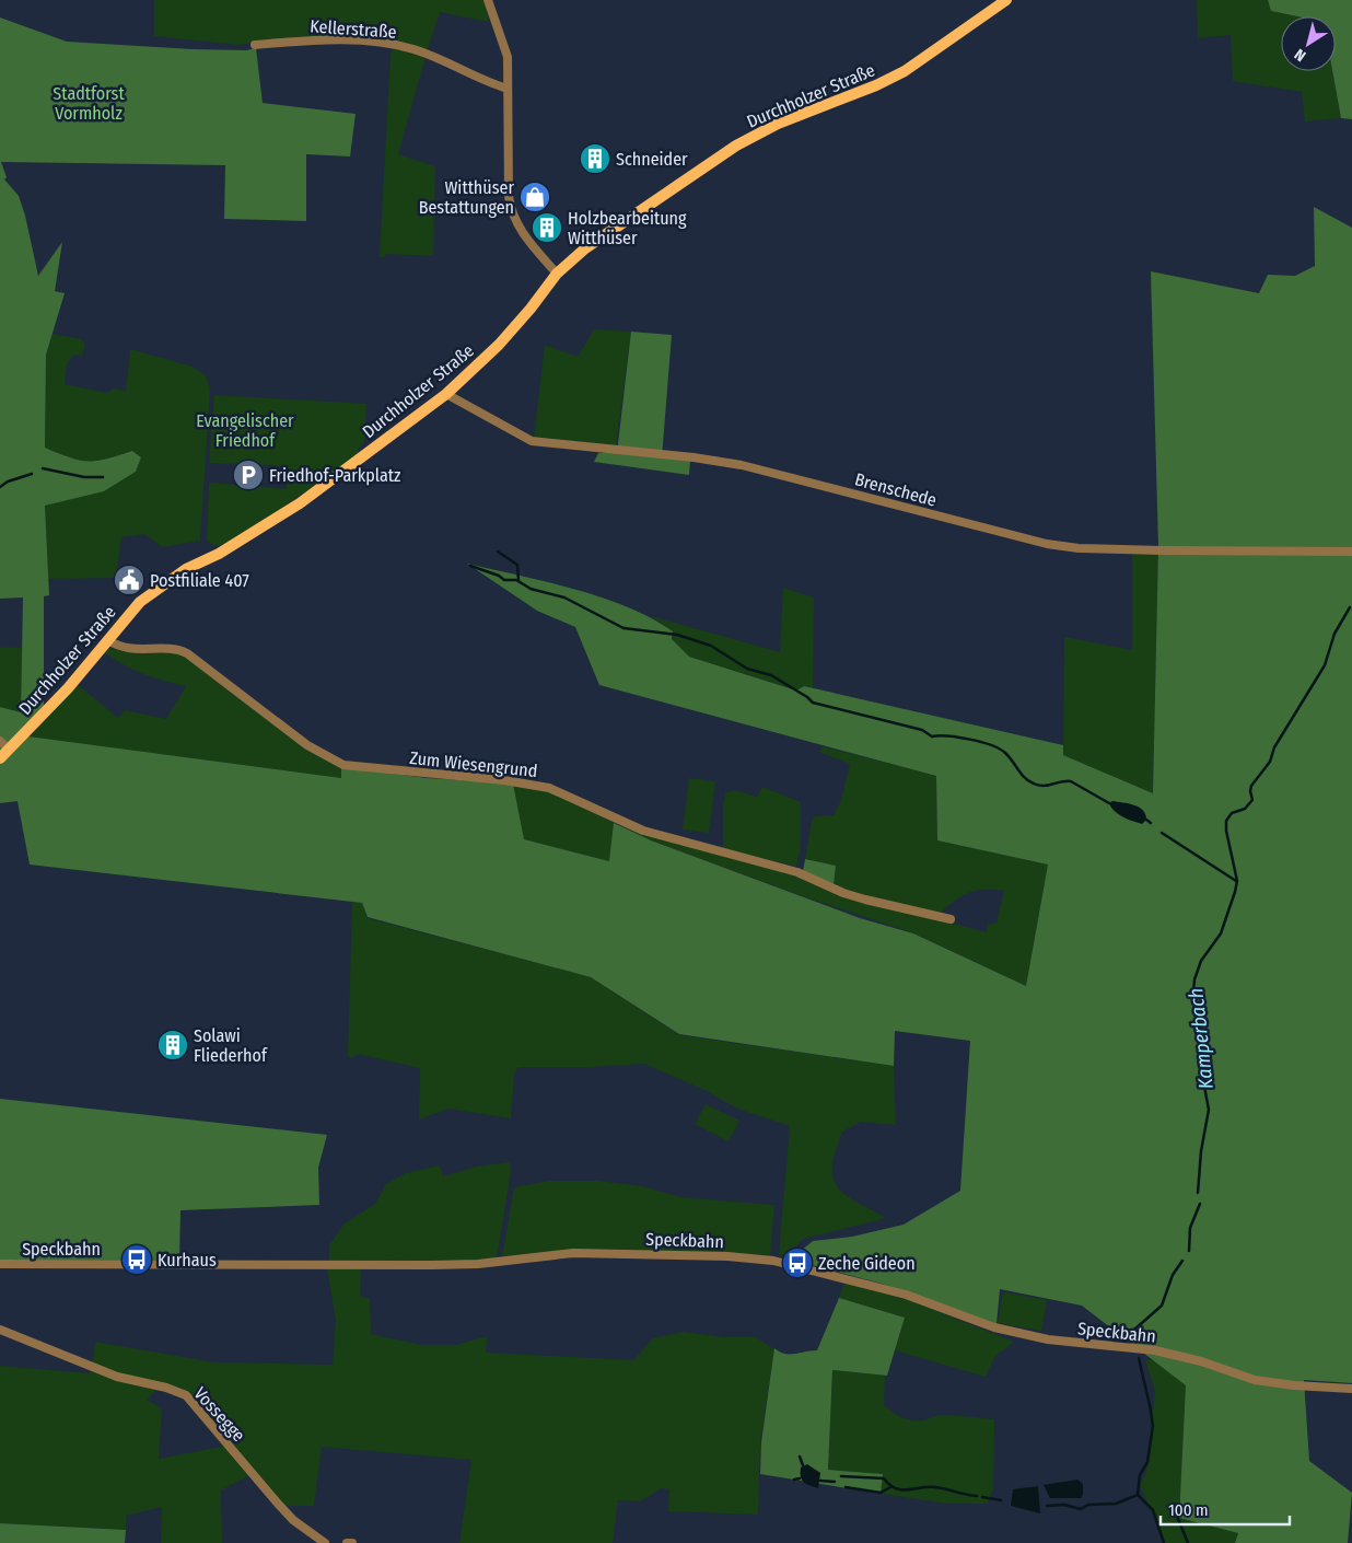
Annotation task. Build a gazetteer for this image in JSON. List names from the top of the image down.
{
  "streets": {
    "main road": ["Durchholzer Straße"],
    "street": [
      "Kellerstraße",
      "Brenschede",
      "Zum Wiesengrund",
      "Speckbahn",
      "Vossegge"
    ]
  },
  "crossings": [
    ["Durchholzer Straße", "Brenschede"],
    ["Durchholzer Straße", "Zum Wiesengrund"]
  ],
  "water": ["Kamperbach"],
  "parks": ["Stadtforst Vormholz", "Evangelischer Friedhof"],
  "places": {
    "building": ["Schneider", "Holzbearbeitung Witthüser", "Solawi Fliederhof"],
    "shop": ["Witthüser Bestattungen"],
    "parking": ["Friedhof-Parkplatz"],
    "public building": ["Postfiliale 407"],
    "bus stop": ["Kurhaus", "Zeche Gideon"]
  },
  "scale_bar": "100 m",
  "north": "bottom left"
}
